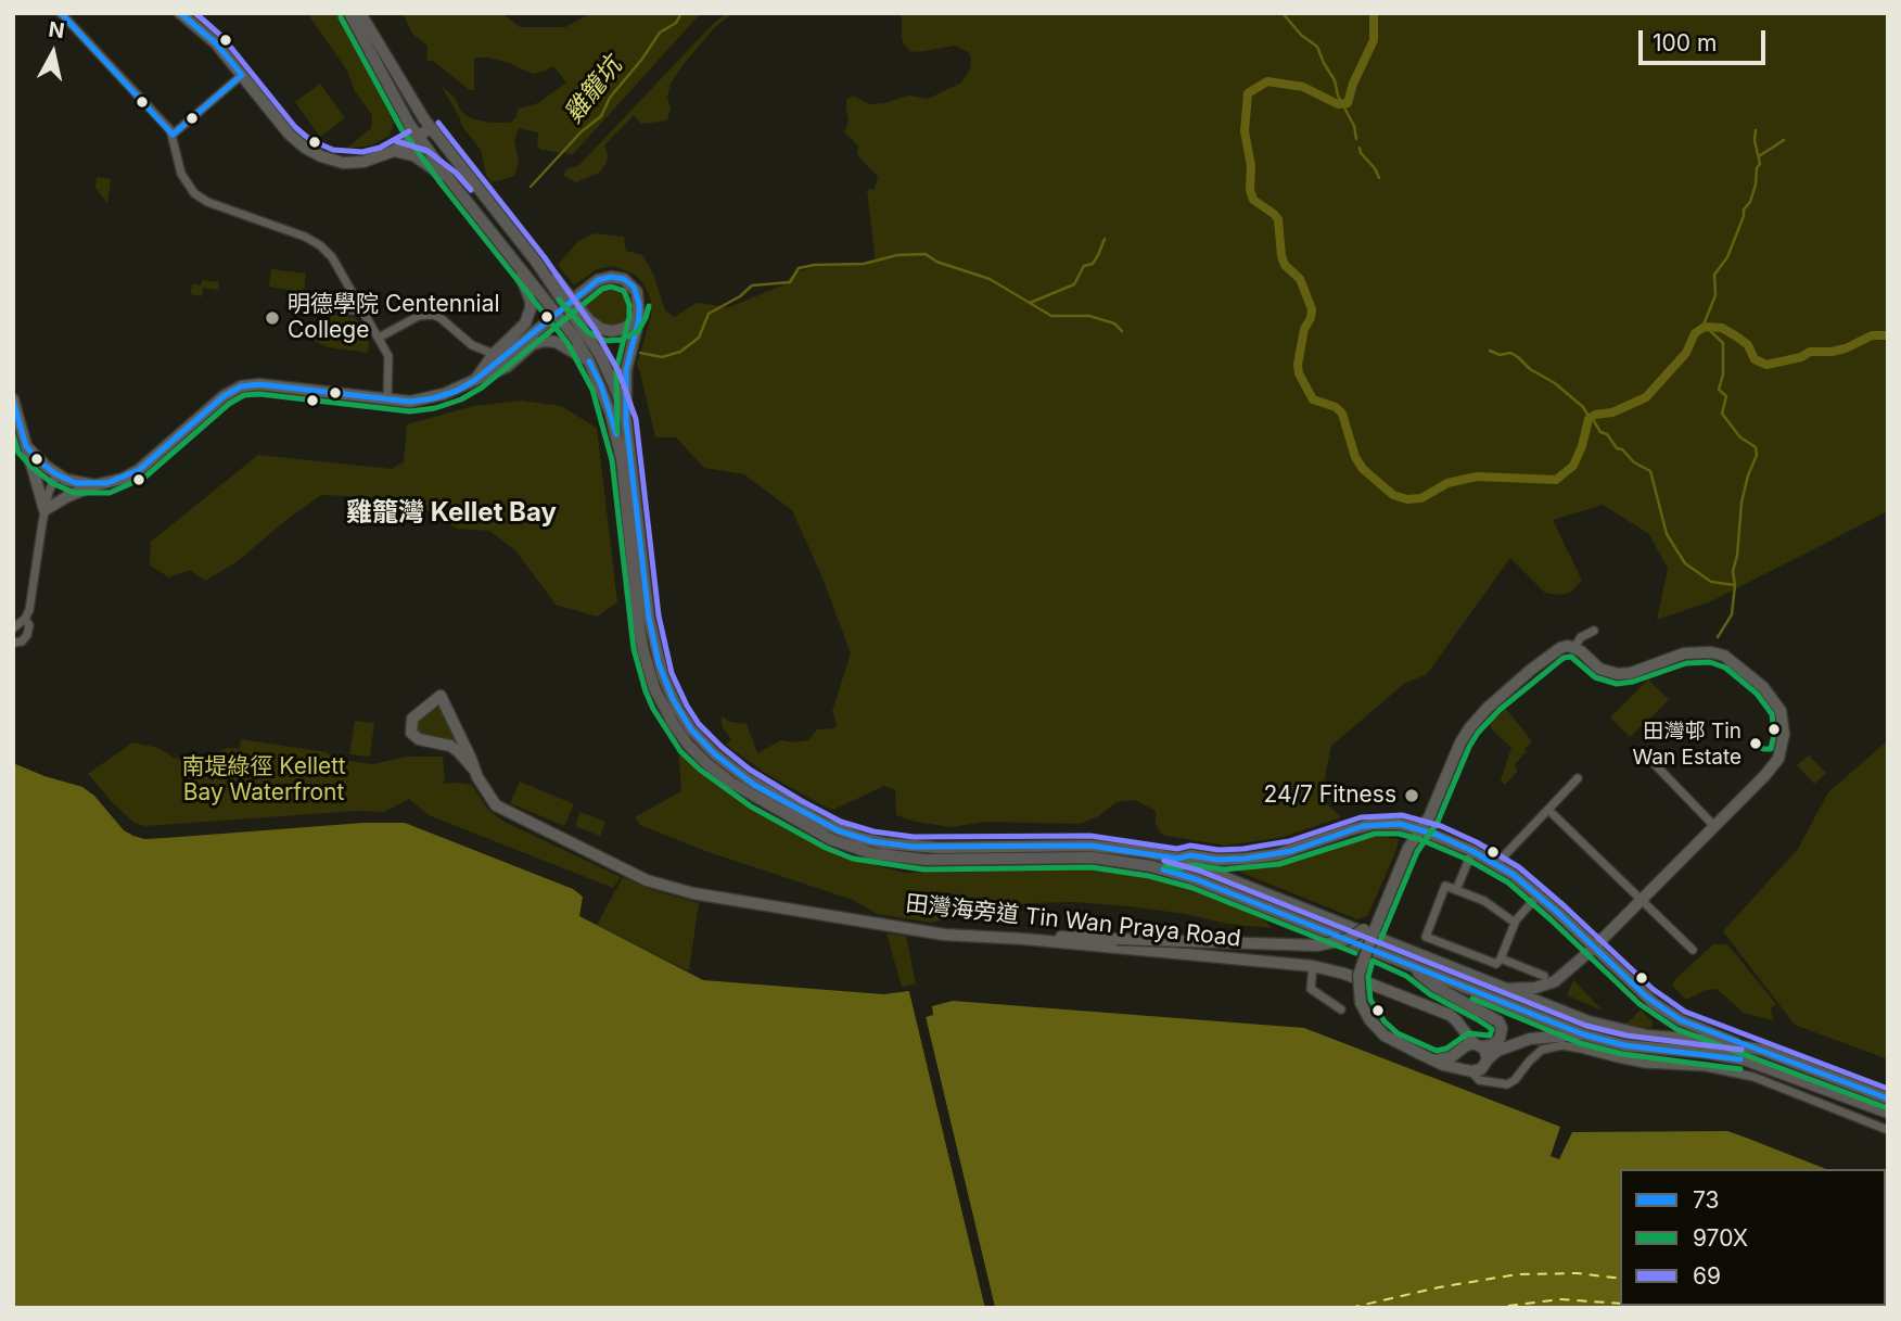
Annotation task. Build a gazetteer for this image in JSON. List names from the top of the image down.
{
  "streets": {
    "street": ["田灣海旁道 Tin Wan Praya Road"]
  },
  "districts": ["雞籠灣 Kellet Bay"],
  "water": ["雞籠坑"],
  "parks": ["南堤綠徑 Kellett Bay Waterfront"],
  "places": ["明德學院 Centennial College", "田灣邨 Tin Wan Estate", "24/7 Fitness"],
  "lines": ["transit line 73", "transit line 69", "transit line 970X"],
  "legend": ["73", "970X", "69"],
  "scale_bar": "100 m",
  "north": "top"
}
